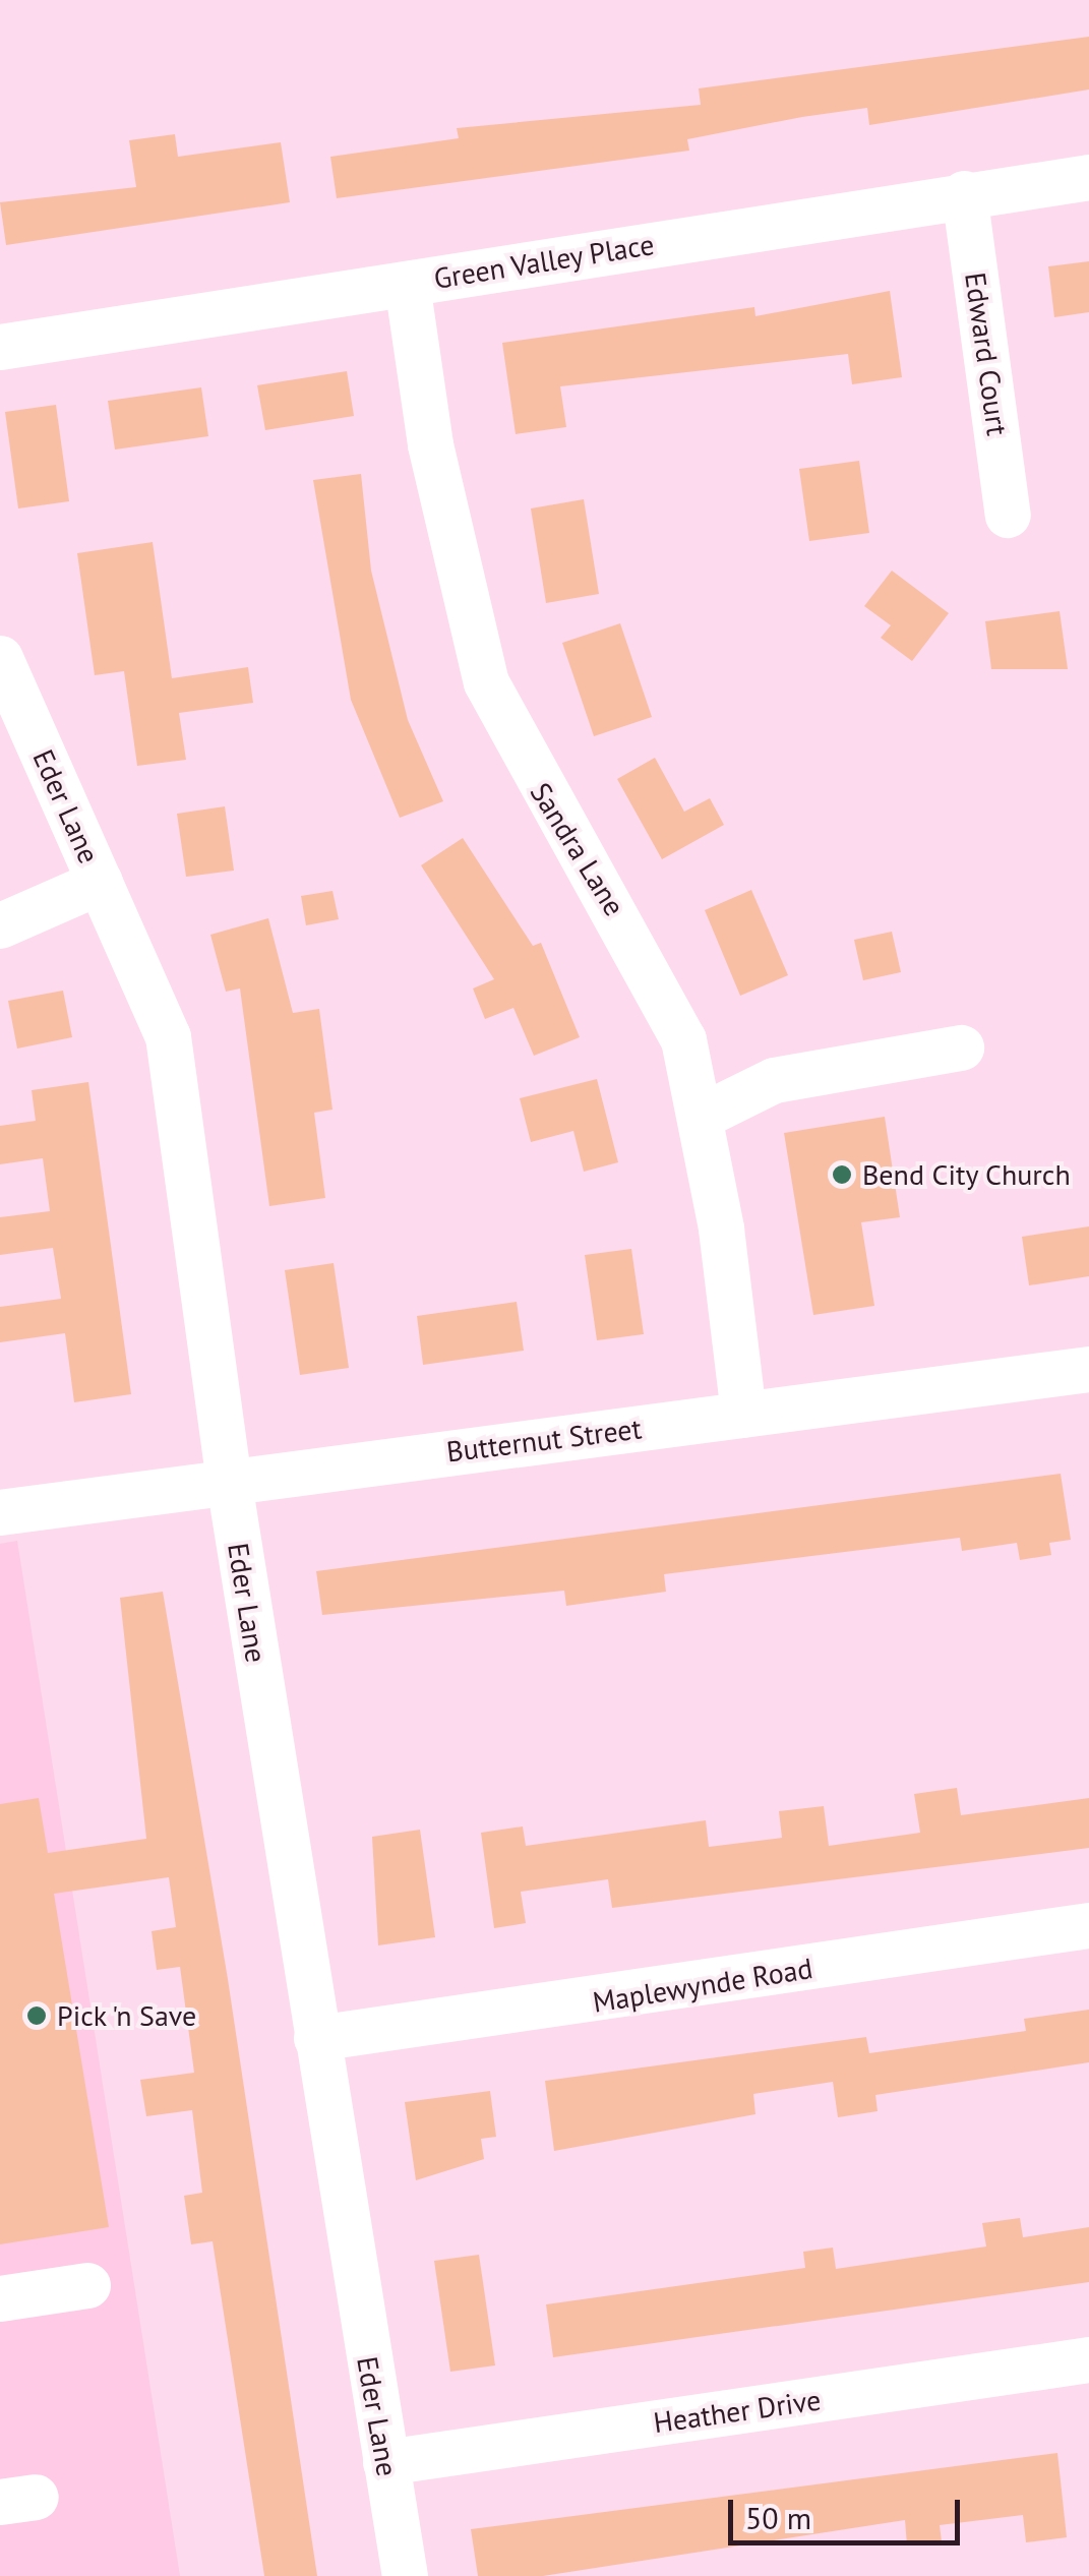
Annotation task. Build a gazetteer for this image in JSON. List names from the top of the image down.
{
  "streets": {
    "street": [
      "Green Valley Place",
      "Edward Court",
      "Eder Lane",
      "Sandra Lane",
      "Butternut Street",
      "Maplewynde Road",
      "Heather Drive"
    ]
  },
  "crossings": [
    ["Green Valley Place", "Edward Court"],
    ["Green Valley Place", "Sandra Lane"],
    ["Eder Lane", "Butternut Street"],
    ["Eder Lane", "Maplewynde Road"],
    ["Eder Lane", "Heather Drive"],
    ["Sandra Lane", "Butternut Street"]
  ],
  "places": ["Bend City Church", "Pick 'n Save"],
  "scale_bar": "50 m"
}
